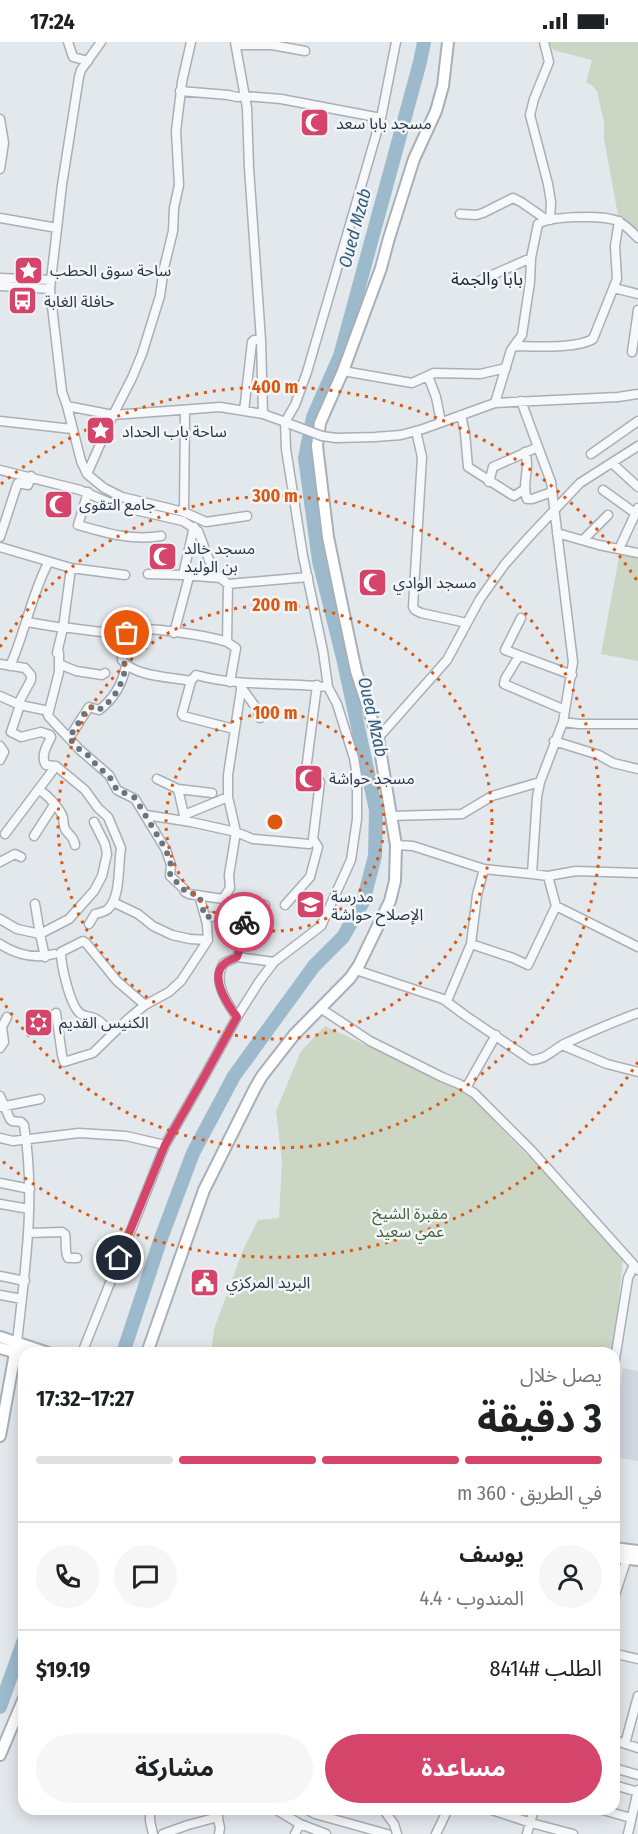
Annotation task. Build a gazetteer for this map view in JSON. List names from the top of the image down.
{
  "districts": ["بابا والجمة"],
  "water": ["Oued Mzab"],
  "parks": ["مقبرة الشيخ عمي سعيد"],
  "places": {
    "mosque": [
      "مسجد بابا سعد",
      "جامع التقوى",
      "مسجد خالد بن الوليد",
      "مسجد الوادي",
      "مسجد حواشة"
    ],
    "place": ["ساحة سوق الحطب", "ساحة باب الحداد"],
    "bus stop": ["حافلة الغابة"],
    "school or university": ["مدرسة الإصلاح حواشة"],
    "synagogue": ["الكنيس القديم"],
    "public building": ["البريد المركزي"]
  },
  "page": {
    "status": "17:24",
    "heading": ["3 دقيقة", "يصل خلال", "17:27–17:32"],
    "panel": [
      "يوسف",
      "المندوب · 4.4",
      "الطلب #8414",
      "$19.19"
    ],
    "bar": "في الطريق · 360 m",
    "buttons": ["مساعدة", "مشاركة"]
  },
  "rings": [
    "400 m",
    "300 m",
    "200 m",
    "100 m"
  ]
}
